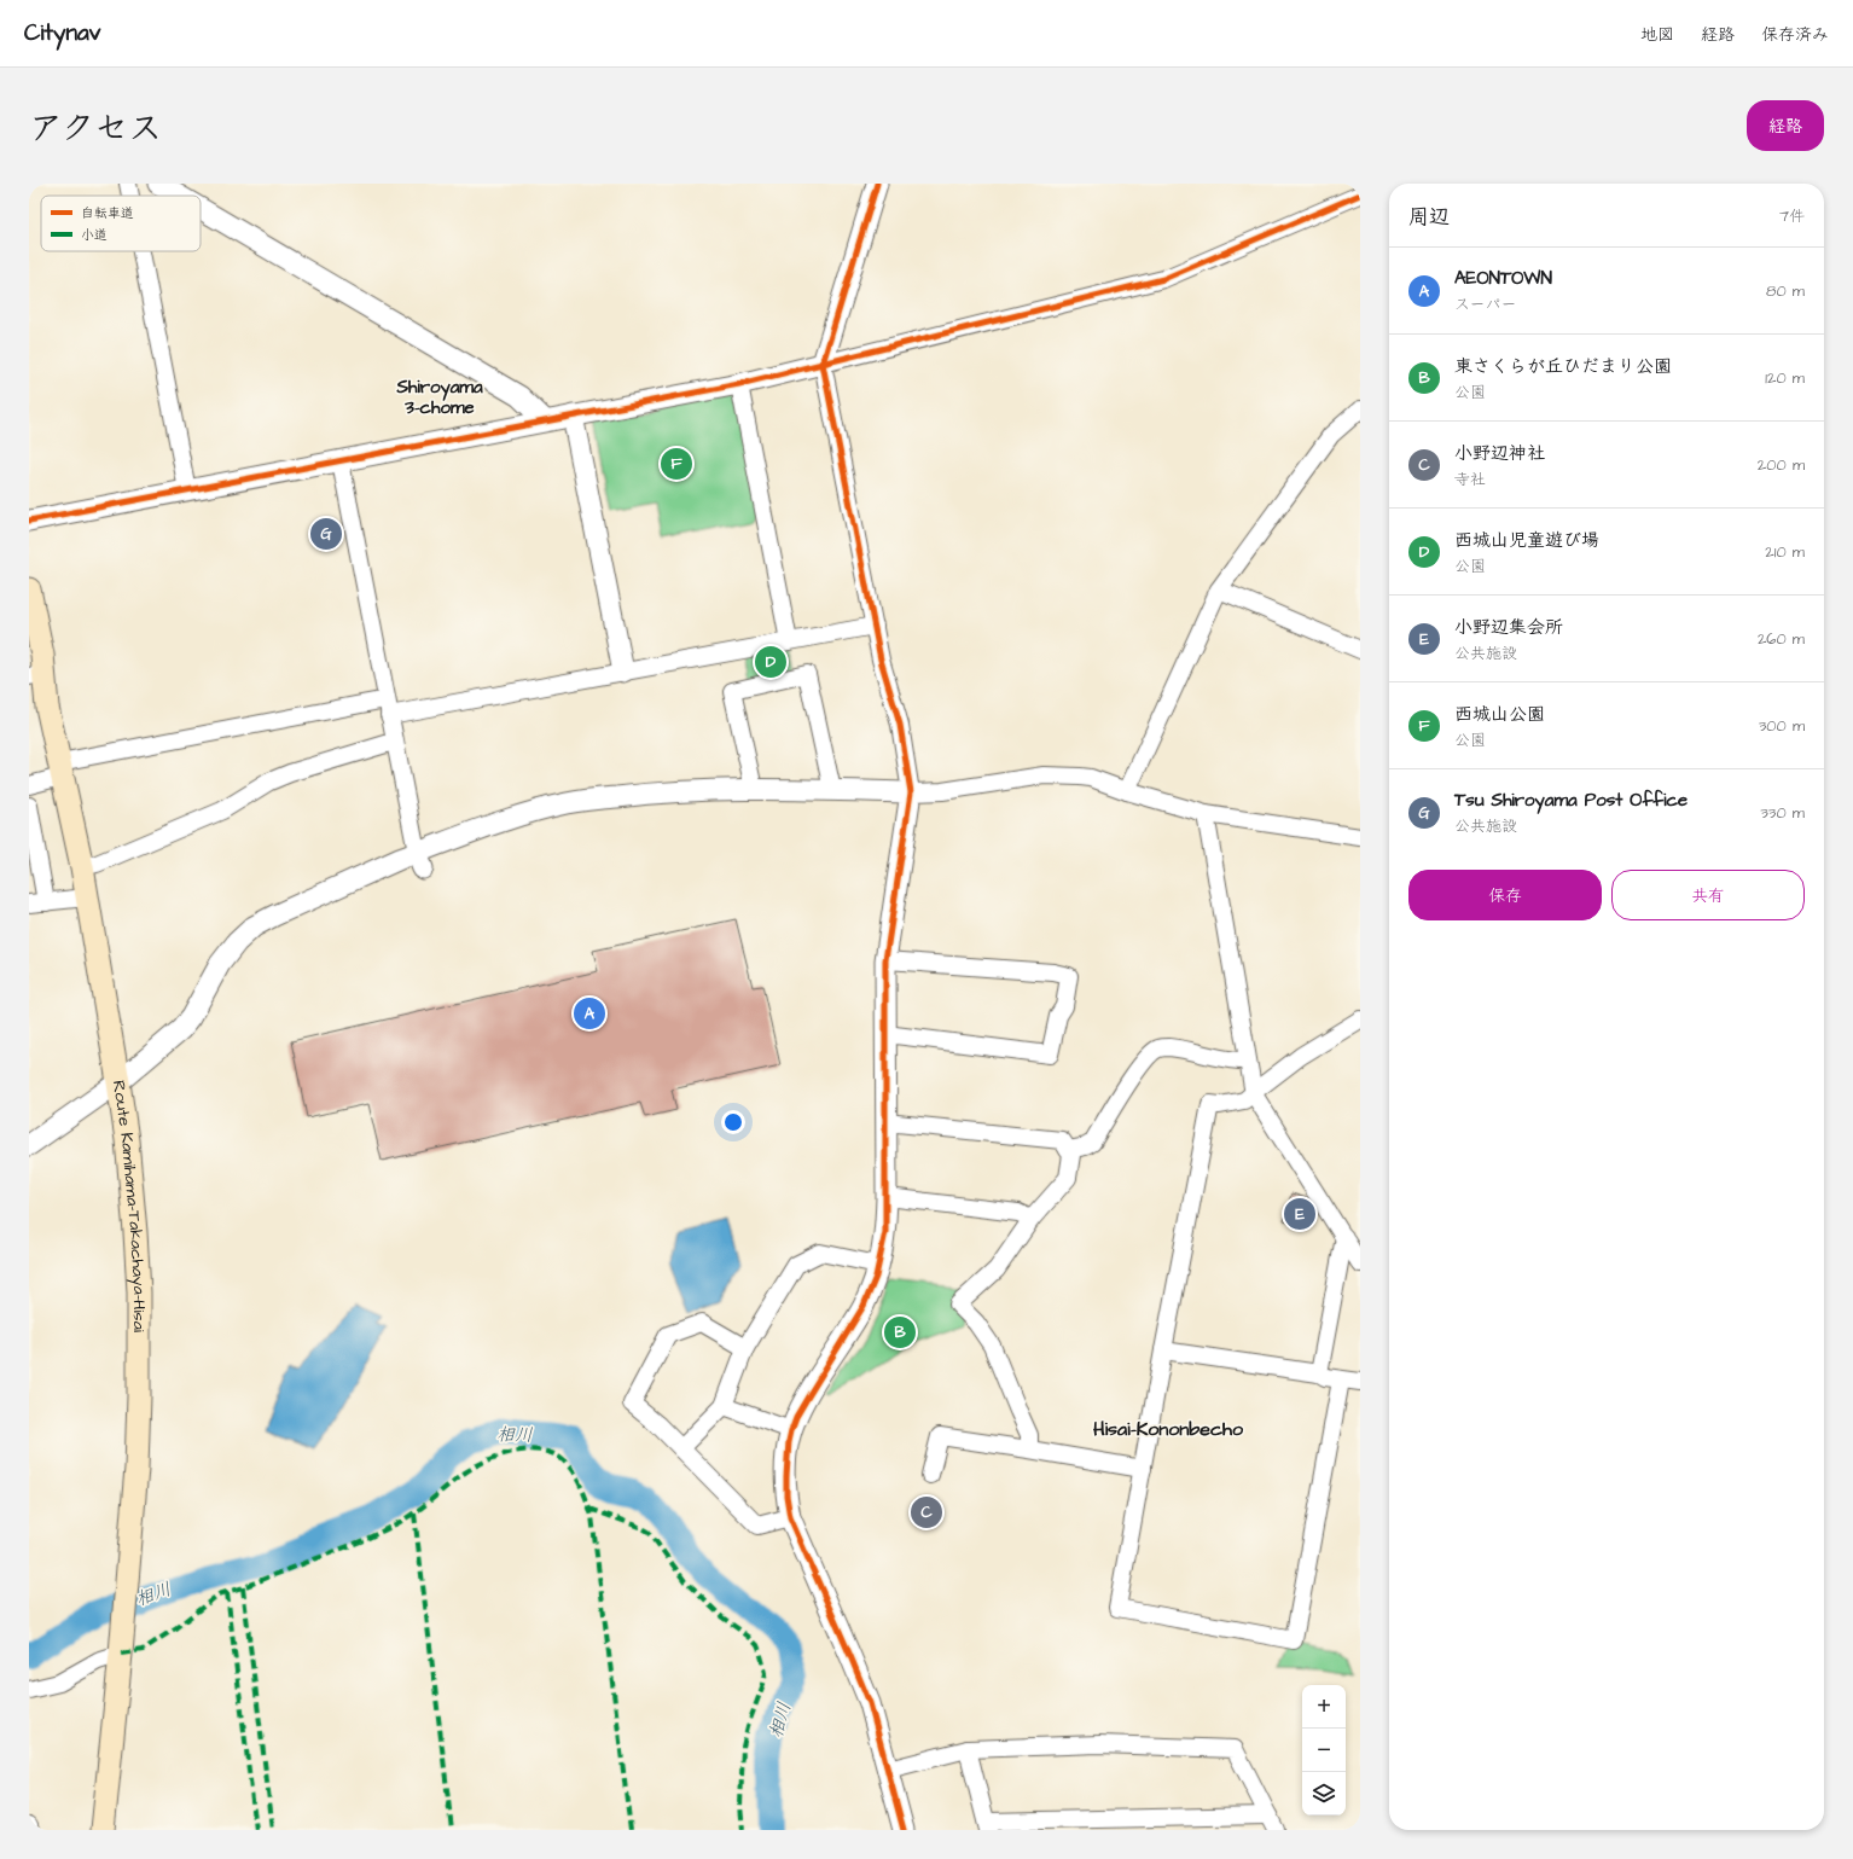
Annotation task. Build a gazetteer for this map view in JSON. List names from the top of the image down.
{
  "streets": {
    "main road": ["Route Kamihama-Takachaya-Hisai"]
  },
  "districts": ["Shiroyama 3-chome", "Hisai-Kononbecho"],
  "water": ["相川"],
  "legend": ["自転車道", "小道"],
  "page": {
    "header": "Citynav",
    "nav": ["地図", "経路", "保存済み"],
    "title": "アクセス",
    "buttons": [
      "経路",
      ["保存", "共有"]
    ],
    "heading": ["周辺", "7件"],
    "list": [
      {
        "mark": "A",
        "name": "AEONTOWN",
        "note": "スーパー",
        "value": "80 m"
      },
      {
        "mark": "B",
        "name": "東さくらが丘ひだまり公園",
        "note": "公園",
        "value": "120 m"
      },
      {
        "mark": "C",
        "name": "小野辺神社",
        "note": "寺社",
        "value": "200 m"
      },
      {
        "mark": "D",
        "name": "西城山児童遊び場",
        "note": "公園",
        "value": "210 m"
      },
      {
        "mark": "E",
        "name": "小野辺集会所",
        "note": "公共施設",
        "value": "260 m"
      },
      {
        "mark": "F",
        "name": "西城山公園",
        "note": "公園",
        "value": "300 m"
      },
      {
        "mark": "G",
        "name": "Tsu Shiroyama Post Office",
        "note": "公共施設",
        "value": "330 m"
      }
    ],
    "pins": [
      "F",
      "G",
      "D",
      "A",
      "E",
      "B",
      "C"
    ],
    "map_buttons": ["+", "−"]
  }
}
